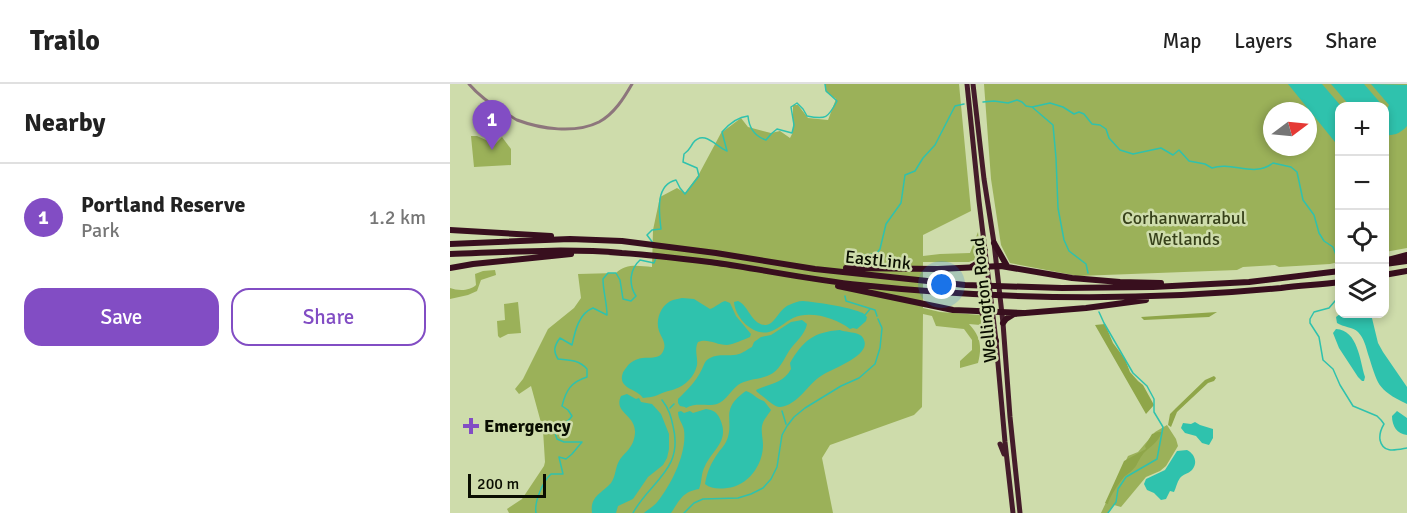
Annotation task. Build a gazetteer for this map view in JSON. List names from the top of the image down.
{
  "streets": {
    "highway": ["EastLink", "Wellington Road"]
  },
  "parks": ["Corhanwarrabul Wetlands"],
  "places": {
    "health": ["Emergency"]
  },
  "scale_bar": "200 m",
  "north": "right",
  "page": {
    "header": "Trailo",
    "nav": ["Map", "Layers", "Share"],
    "heading": "Nearby",
    "pins": "1",
    "map_buttons": ["+", "−"],
    "list": [
      {
        "mark": "1",
        "name": "Portland Reserve",
        "note": "Park",
        "value": "1.2 km"
      }
    ],
    "buttons": ["Save", "Share"],
    "scale": "200 m"
  }
}
